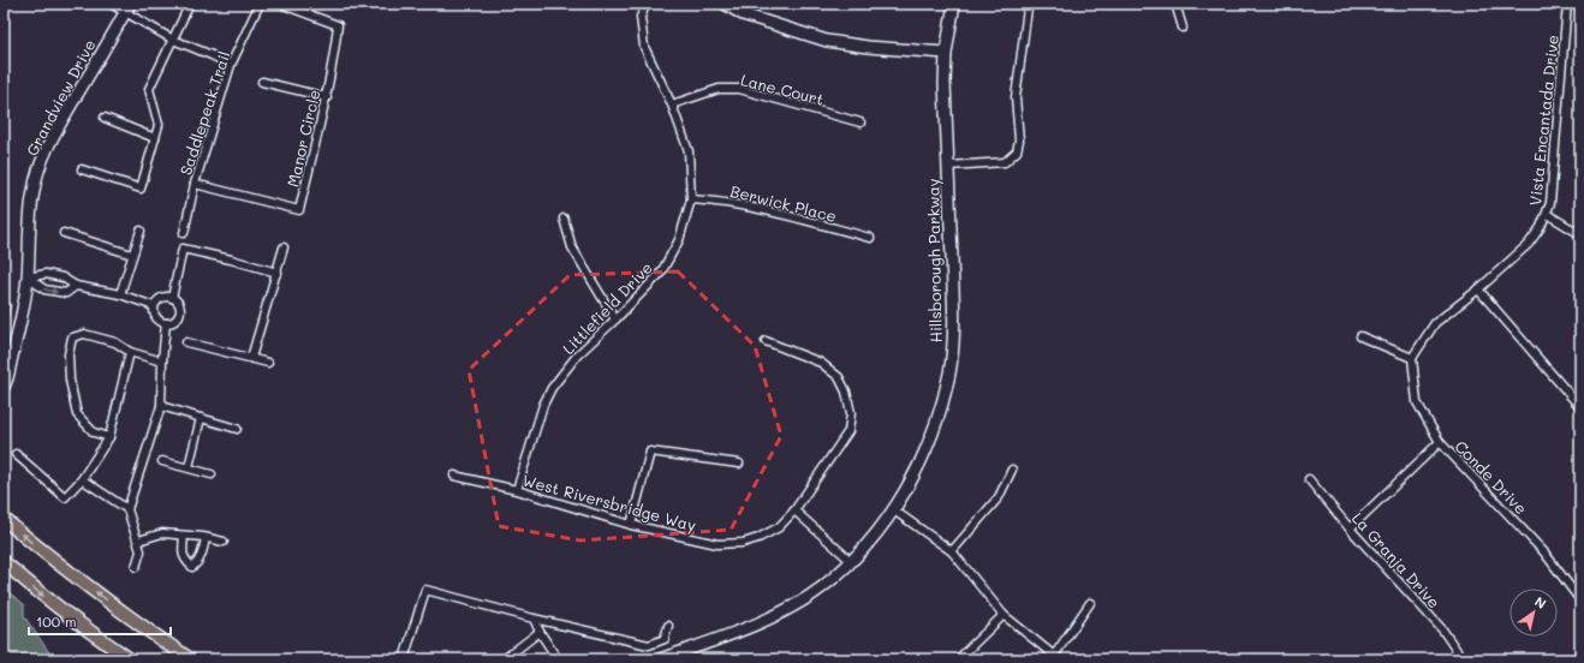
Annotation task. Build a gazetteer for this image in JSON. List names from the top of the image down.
{
  "streets": {
    "street": [
      "Lane Court",
      "Grandview Drive",
      "Saddlepeak Trail",
      "Vista Encantada Drive",
      "Manor Circle",
      "Berwick Place",
      "Hillsborough Parkway",
      "Littlefield Drive",
      "Conde Drive",
      "West Riversbridge Way",
      "La Granja Drive"
    ]
  },
  "crossings": [
    ["Lane Court", "Littlefield Drive"],
    ["Saddlepeak Trail", "Manor Circle"],
    ["Vista Encantada Drive", "Conde Drive"],
    ["Berwick Place", "Littlefield Drive"],
    ["Littlefield Drive", "West Riversbridge Way"]
  ],
  "scale_bar": "100 m",
  "north": "top right"
}
